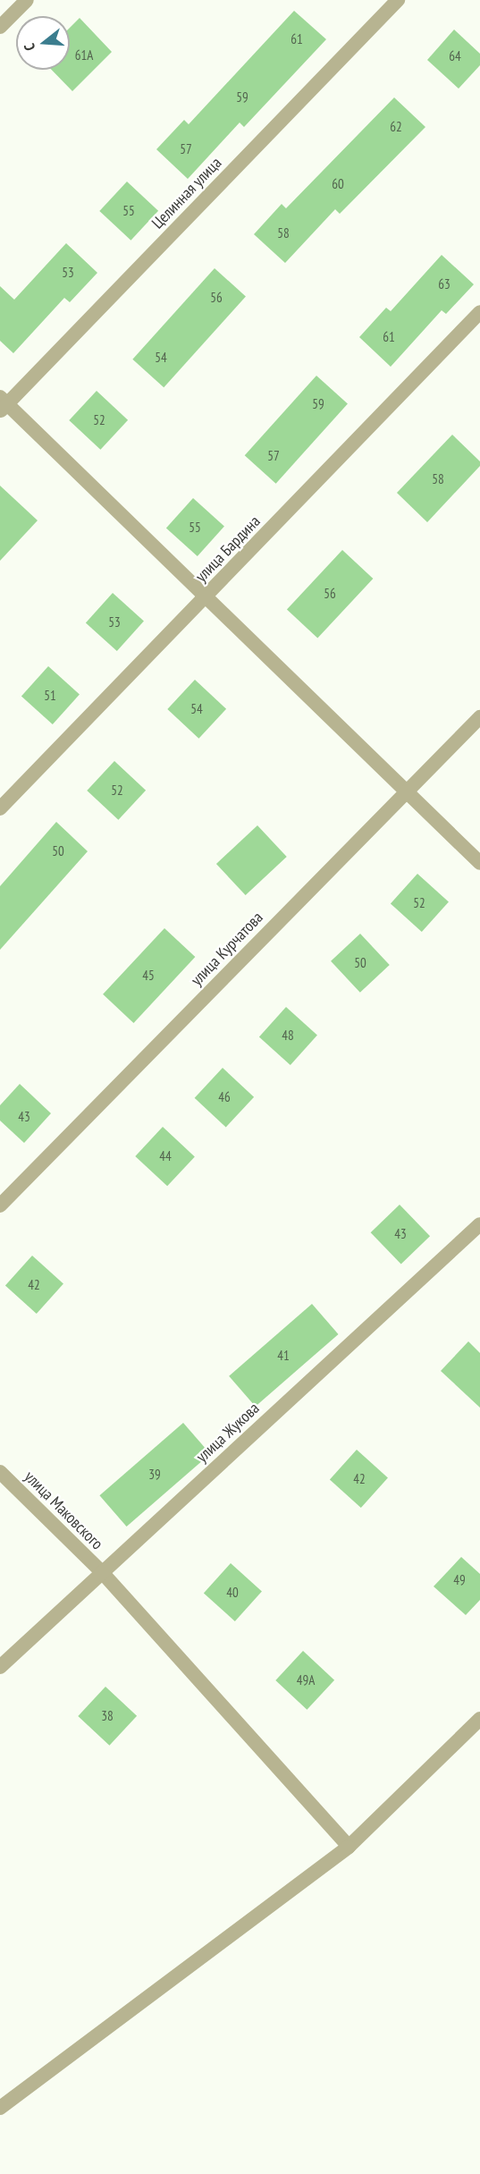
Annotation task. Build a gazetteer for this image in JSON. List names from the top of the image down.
{
  "streets": {
    "street": [
      "Целинная улица",
      "улица Бардина",
      "улица Курчатова",
      "улица Жукова",
      "улица Маковского"
    ]
  },
  "crossings": [
    ["улица Жукова", "улица Маковского"]
  ],
  "house_numbers": [
    "61",
    "61А",
    "64",
    "59",
    "62",
    "57",
    "60",
    "55",
    "58",
    "53",
    "63",
    "56",
    "61",
    "54",
    "59",
    "52",
    "57",
    "58",
    "55",
    "56",
    "53",
    "51",
    "54",
    "52",
    "50",
    "52",
    "50",
    "45",
    "48",
    "46",
    "43",
    "44",
    "43",
    "42",
    "41",
    "39",
    "42",
    "49",
    "40",
    "49А",
    "38"
  ],
  "north": "left"
}
